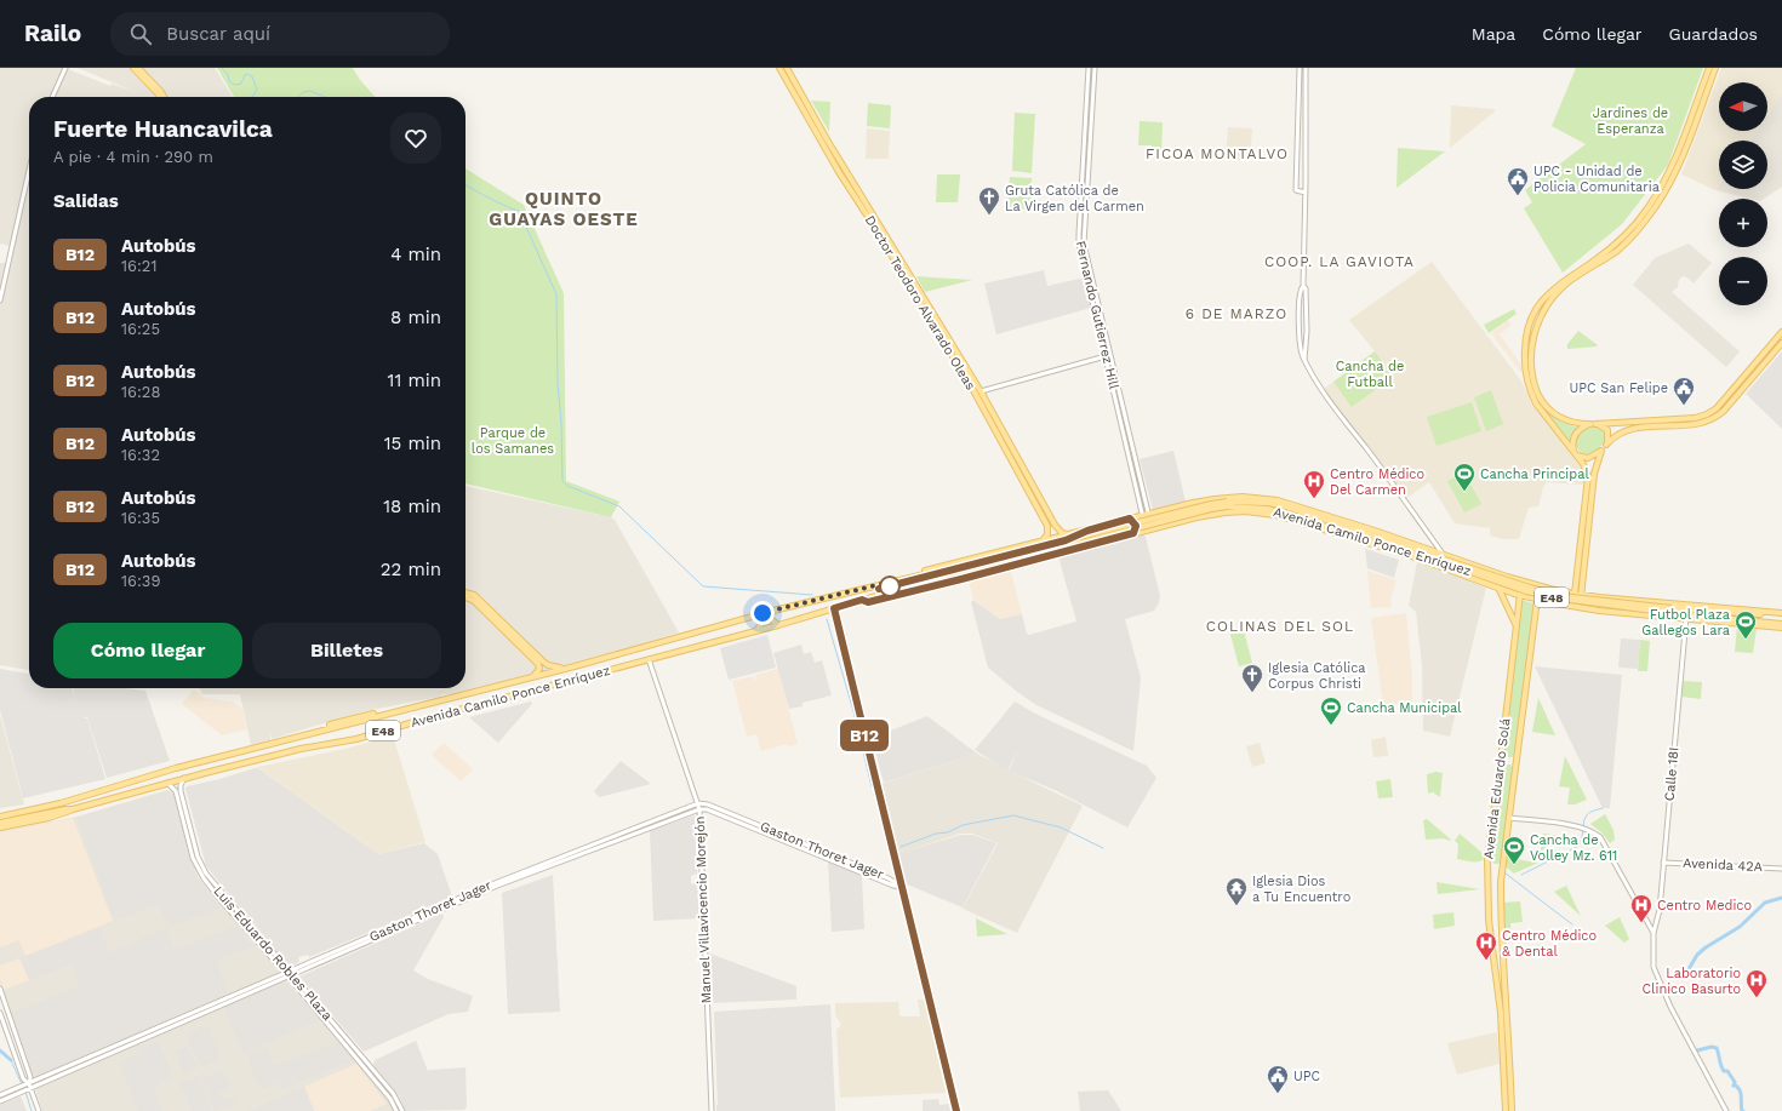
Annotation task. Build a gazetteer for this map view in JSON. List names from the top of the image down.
{
  "streets": {
    "main road": [
      "Doctor Teodoro Alvarado Oleas",
      "Avenida Camilo Ponce Enríquez",
      "E48",
      "Avenida Eduardo Solá"
    ],
    "street": [
      "Fernando Gutierrez Hill",
      "Calle 18I",
      "Gaston Thoret Jager",
      "Avenida 42A",
      "Manuel Villavicencio Morejón",
      "Luis Eduardo Robles Plaza"
    ]
  },
  "crossings": [
    ["Doctor Teodoro Alvarado Oleas", "Avenida Camilo Ponce Enríquez"],
    ["Fernando Gutierrez Hill", "Avenida Camilo Ponce Enríquez"],
    ["Avenida Camilo Ponce Enríquez", "E48"],
    ["Avenida Camilo Ponce Enríquez", "Calle 18I"],
    ["Avenida Camilo Ponce Enríquez", "Avenida Eduardo Solá"],
    ["Avenida Camilo Ponce Enríquez", "Manuel Villavicencio Morejón"],
    ["Avenida Camilo Ponce Enríquez", "Luis Eduardo Robles Plaza"],
    ["E48", "Calle 18I"],
    ["Calle 18I", "Avenida 42A"],
    ["Gaston Thoret Jager", "Manuel Villavicencio Morejón"],
    ["Gaston Thoret Jager", "Luis Eduardo Robles Plaza"]
  ],
  "districts": [
    "FICOA MONTALVO",
    "QUINTO GUAYAS OESTE",
    "COOP. LA GAVIOTA",
    "6 DE MARZO",
    "COLINAS DEL SOL"
  ],
  "parks": ["Jardines de Esperanza", "Cancha de Futball", "Parque de los Samanes"],
  "places": {
    "public building": ["UPC - Unidad de Policia Comunitaria", "UPC San Felipe", "UPC"],
    "church": ["Gruta Católica de La Virgen del Carmen", "Iglesia Católica Corpus Christi"],
    "sports": [
      "Cancha Principal",
      "Futbol Plaza Gallegos Lara",
      "Cancha Municipal",
      "Cancha de Volley Mz. 611"
    ],
    "hospital": [
      "Centro Médico Del Carmen",
      "Centro Medico",
      "Centro Médico & Dental",
      "Laboratorio Clinico Basurto"
    ],
    "temple": ["Iglesia Dios a Tu Encuentro"]
  },
  "lines": ["bus line B12"],
  "north": "left",
  "page": {
    "header": "Railo",
    "search": "Buscar aquí",
    "nav": ["Mapa", "Cómo llegar", "Guardados"],
    "on_map": "B12",
    "map_buttons": ["+", "−"],
    "heading": [
      ["Fuerte Huancavilca", "A pie · 4 min · 290 m"],
      "Salidas"
    ],
    "list": [
      {
        "mark": "B12",
        "name": "Autobús",
        "note": "16:21",
        "value": "4 min"
      },
      {
        "mark": "B12",
        "name": "Autobús",
        "note": "16:25",
        "value": "8 min"
      },
      {
        "mark": "B12",
        "name": "Autobús",
        "note": "16:28",
        "value": "11 min"
      },
      {
        "mark": "B12",
        "name": "Autobús",
        "note": "16:32",
        "value": "15 min"
      },
      {
        "mark": "B12",
        "name": "Autobús",
        "note": "16:35",
        "value": "18 min"
      },
      {
        "mark": "B12",
        "name": "Autobús",
        "note": "16:39",
        "value": "22 min"
      }
    ],
    "buttons": ["Cómo llegar", "Billetes"]
  }
}
